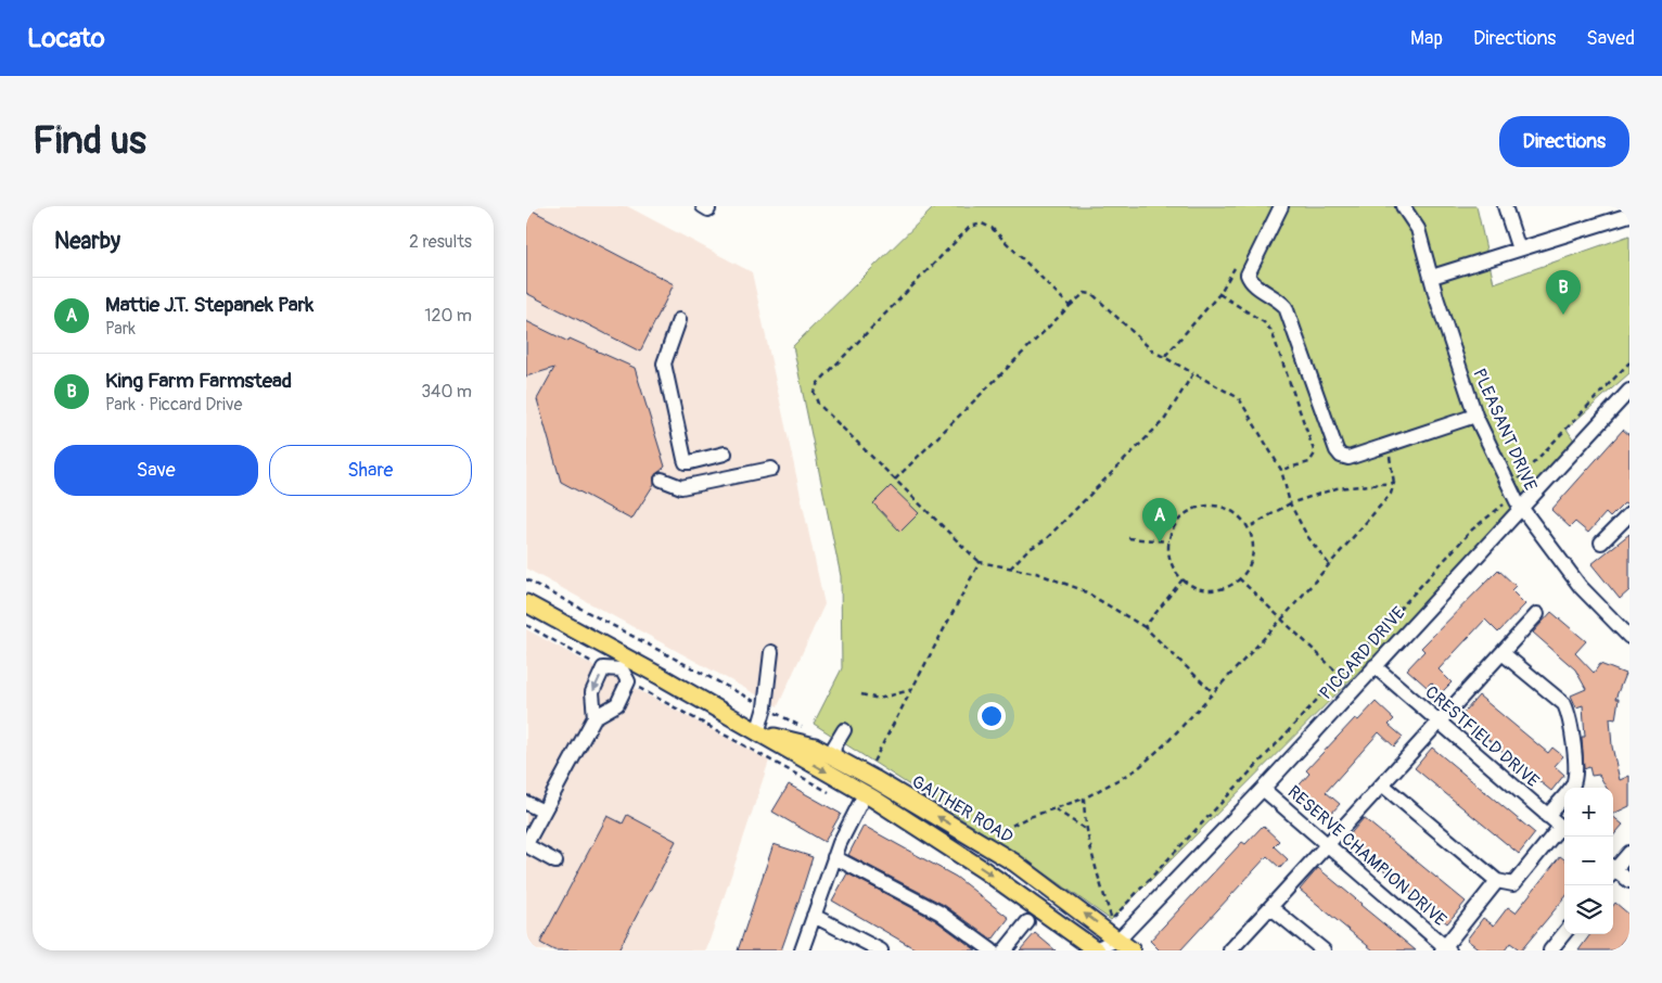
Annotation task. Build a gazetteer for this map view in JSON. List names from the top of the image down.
{
  "streets": {
    "main road": ["GAITHER ROAD"],
    "street": [
      "PLEASANT DRIVE",
      "PICCARD DRIVE",
      "CRESTFIELD DRIVE",
      "RESERVE CHAMPION DRIVE"
    ]
  },
  "crossings": [
    ["PLEASANT DRIVE", "PICCARD DRIVE"],
    ["PICCARD DRIVE", "CRESTFIELD DRIVE"],
    ["PICCARD DRIVE", "GAITHER ROAD"],
    ["PICCARD DRIVE", "RESERVE CHAMPION DRIVE"]
  ],
  "page": {
    "header": "Locato",
    "nav": ["Map", "Directions", "Saved"],
    "buttons": [
      "Directions",
      ["Save", "Share"]
    ],
    "title": "Find us",
    "heading": ["Nearby", "2 results"],
    "pins": ["B", "A"],
    "list": [
      {
        "mark": "A",
        "name": "Mattie J.T. Stepanek Park",
        "note": "Park",
        "value": "120 m"
      },
      {
        "mark": "B",
        "name": "King Farm Farmstead",
        "note": "Park · Piccard Drive",
        "value": "340 m"
      }
    ],
    "map_buttons": ["+", "−"]
  }
}
